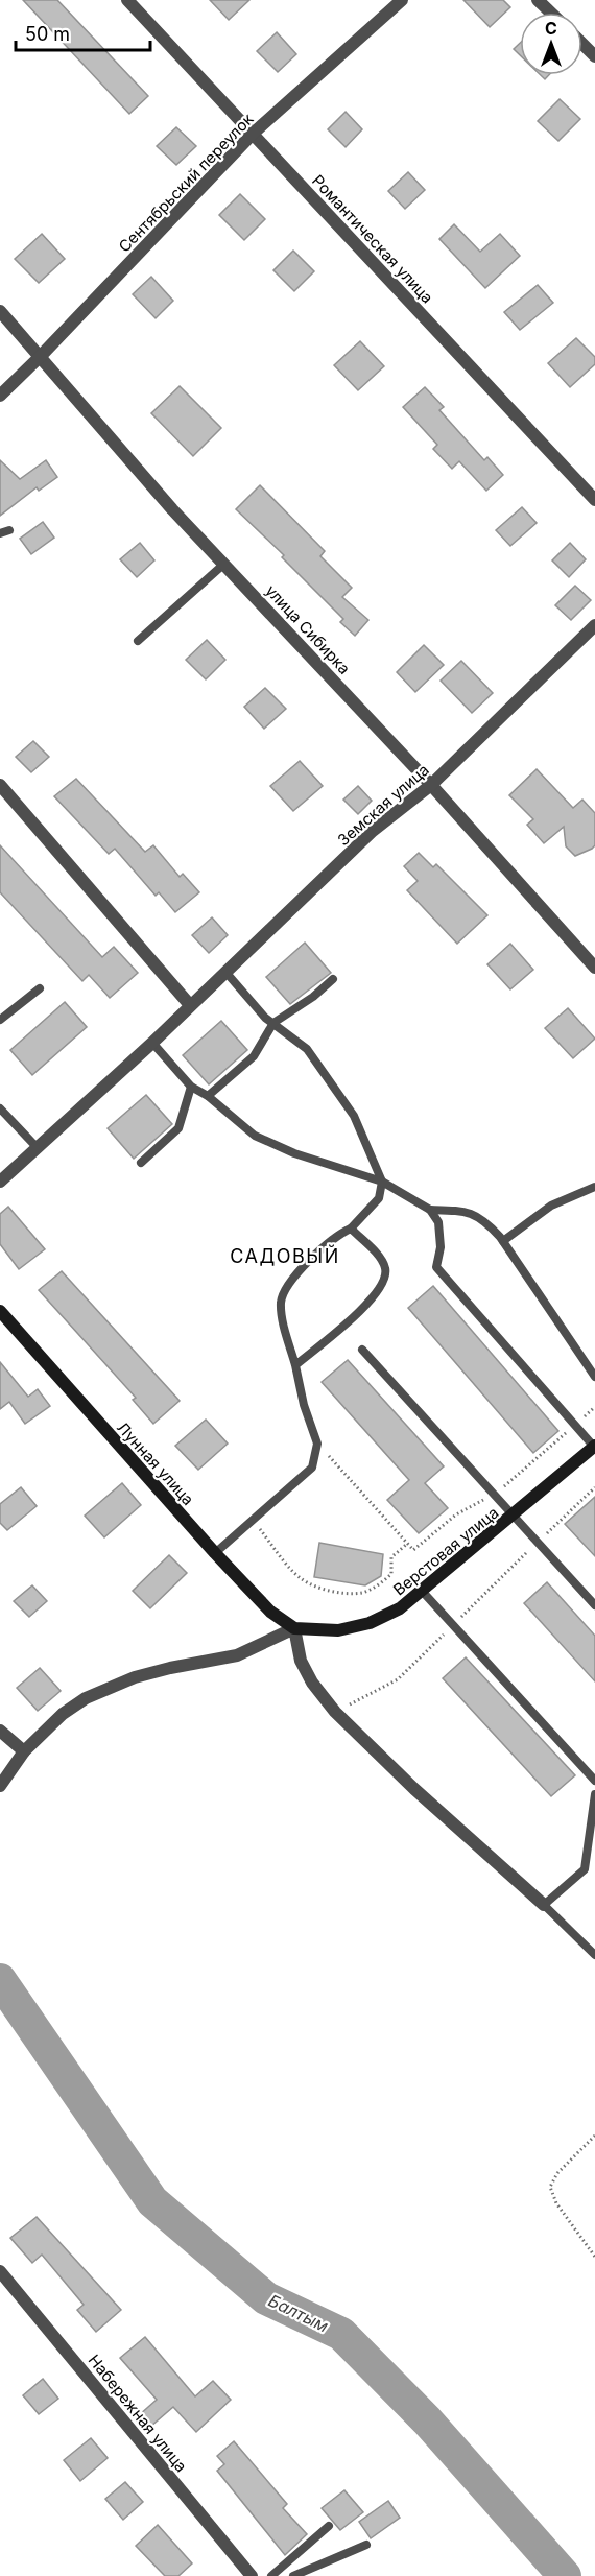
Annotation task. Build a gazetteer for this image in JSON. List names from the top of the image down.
{
  "streets": {
    "street": [
      "Сентябрьский переулок",
      "Романтическая улица",
      "улица Сибирка",
      "Земская улица",
      "Лунная улица",
      "Верстовая улица",
      "Набережная улица"
    ]
  },
  "crossings": [
    ["Сентябрьский переулок", "Романтическая улица"],
    ["Сентябрьский переулок", "улица Сибирка"],
    ["улица Сибирка", "Земская улица"],
    ["Лунная улица", "Верстовая улица"]
  ],
  "districts": ["САДОВЫЙ"],
  "water": ["Балтым"],
  "scale_bar": "50 m",
  "north": "top"
}
